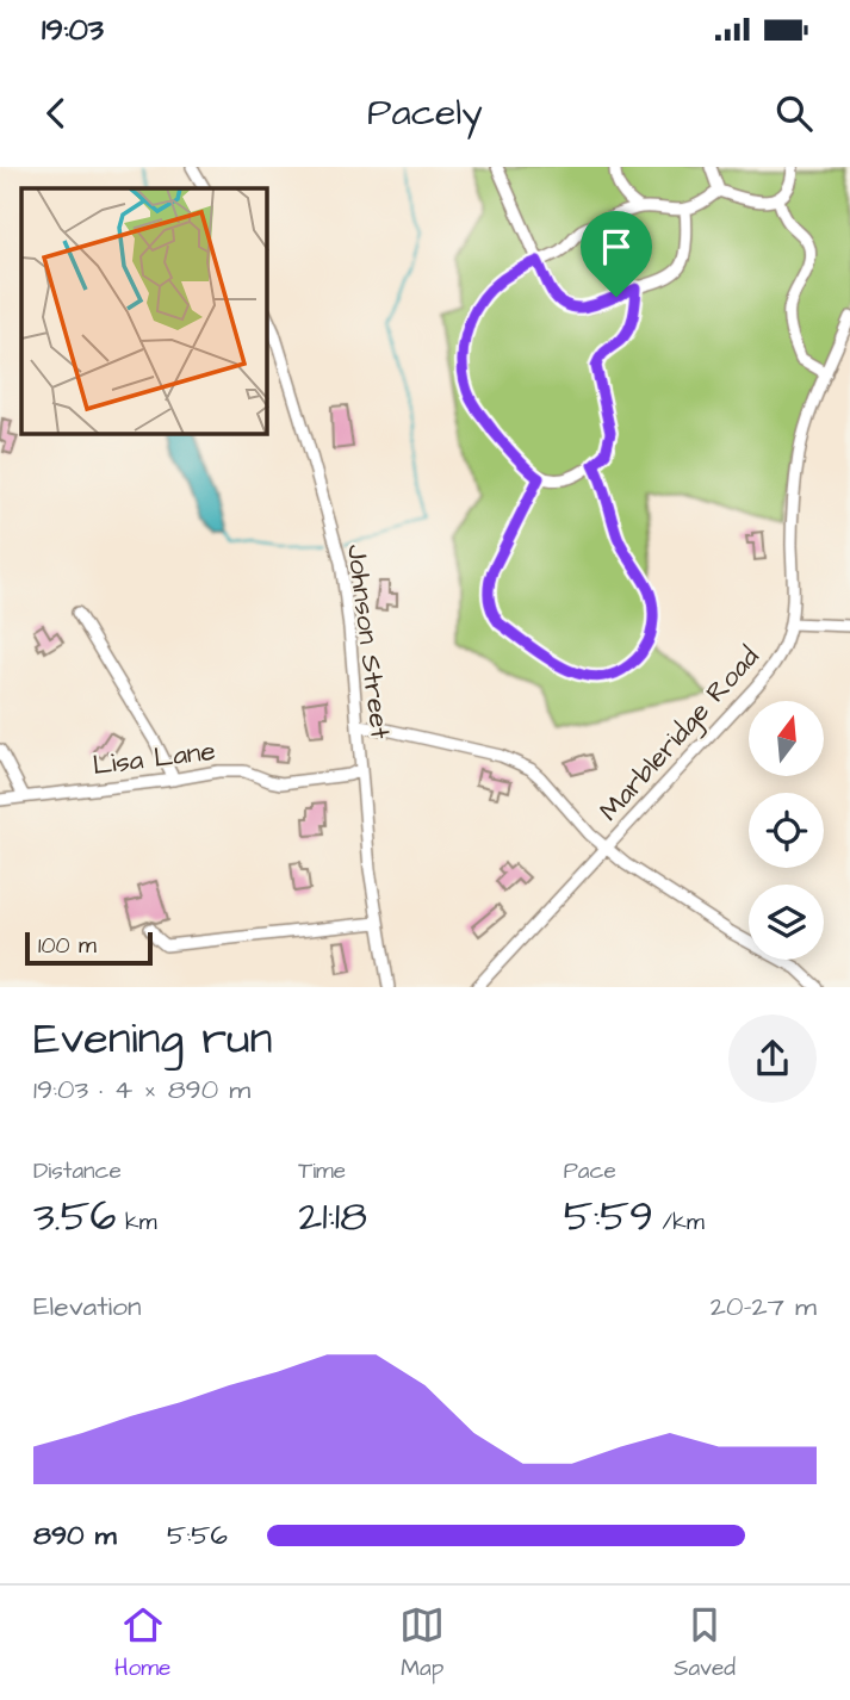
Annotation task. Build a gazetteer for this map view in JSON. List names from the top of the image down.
{
  "streets": {
    "street": ["Johnson Street", "Marbleridge Road", "Lisa Lane"]
  },
  "crossings": [
    ["Johnson Street", "Lisa Lane"]
  ],
  "scale_bar": "100 m",
  "north": "top",
  "page": {
    "status": "19:03",
    "header": "Pacely",
    "scale": "100 m",
    "heading": ["Evening run", "19:03 · 4 × 890 m"],
    "stats": [
      ["Distance", "3.56 km"],
      ["Time", "21:18"],
      ["Pace", "5:59 /km"]
    ],
    "chart": ["Elevation", "20–27 m"],
    "list": [
      {
        "name": "890 m",
        "note": "5:56"
      }
    ],
    "tabs": ["Home", "Map", "Saved"]
  }
}
